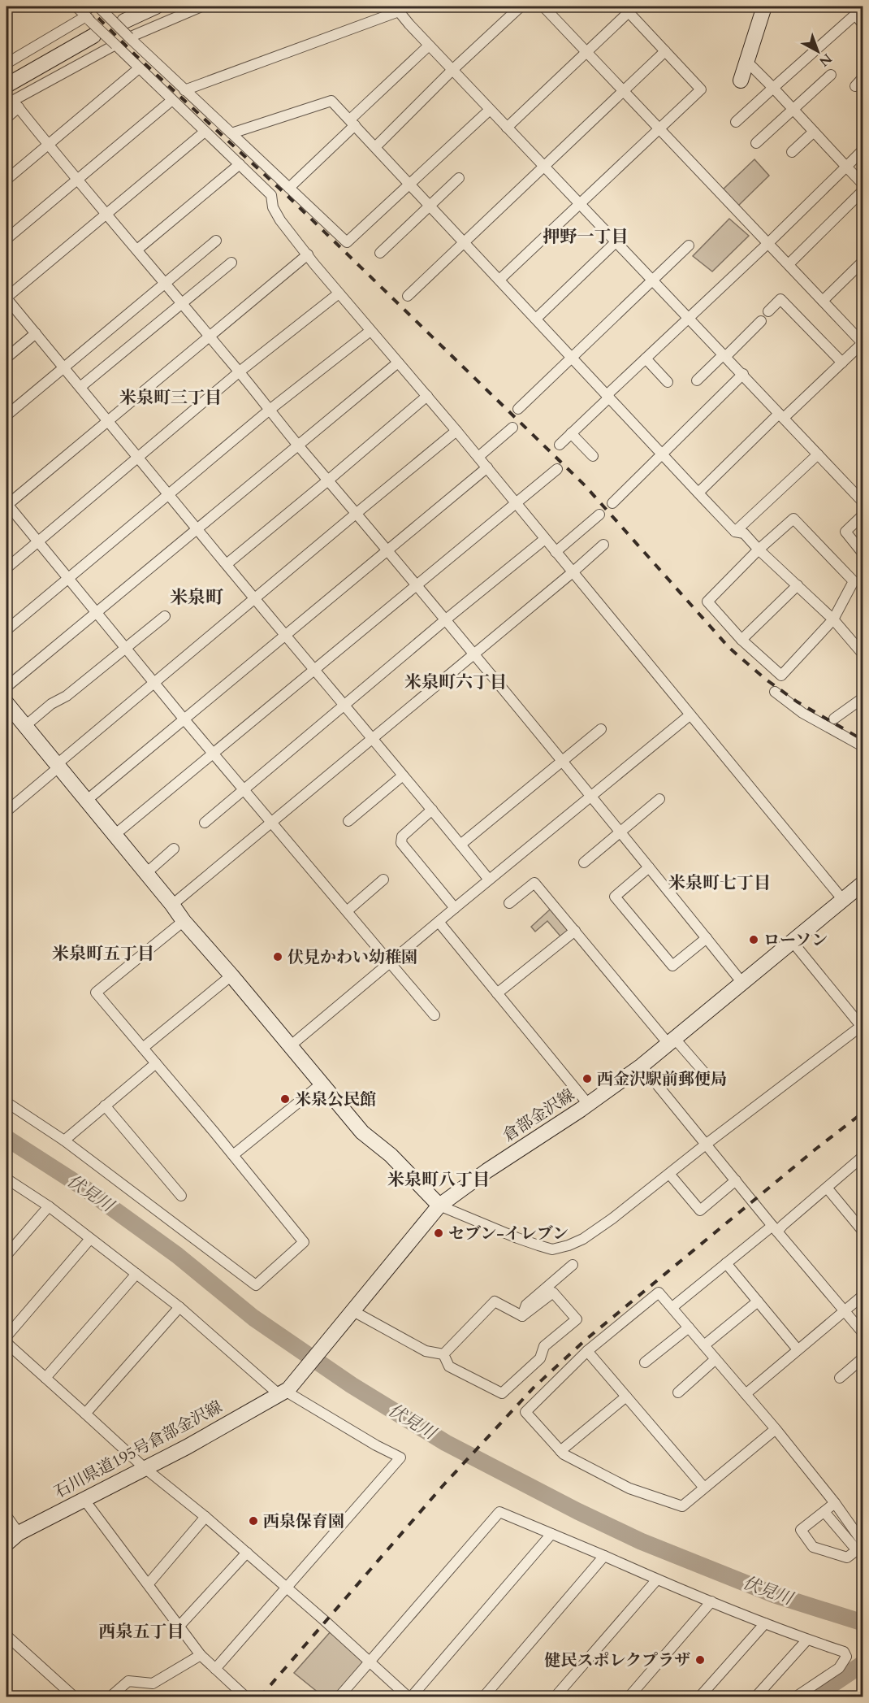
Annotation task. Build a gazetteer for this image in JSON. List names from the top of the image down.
{
  "streets": {
    "main road": ["倉部金沢線", "石川県道195号倉部金沢線"]
  },
  "crossings": [
    ["倉部金沢線", "石川県道195号倉部金沢線"]
  ],
  "districts": [
    "押野一丁目",
    "米泉町三丁目",
    "米泉町",
    "米泉町六丁目",
    "米泉町七丁目",
    "米泉町五丁目",
    "米泉町八丁目",
    "西泉五丁目"
  ],
  "water": ["伏見川"],
  "places": [
    "ローソン",
    "伏見かわい幼稚園",
    "西金沢駅前郵便局",
    "米泉公民館",
    "セブン-イレブン",
    "西泉保育園",
    "健民スポレクプラザ"
  ],
  "north": "bottom right"
}
